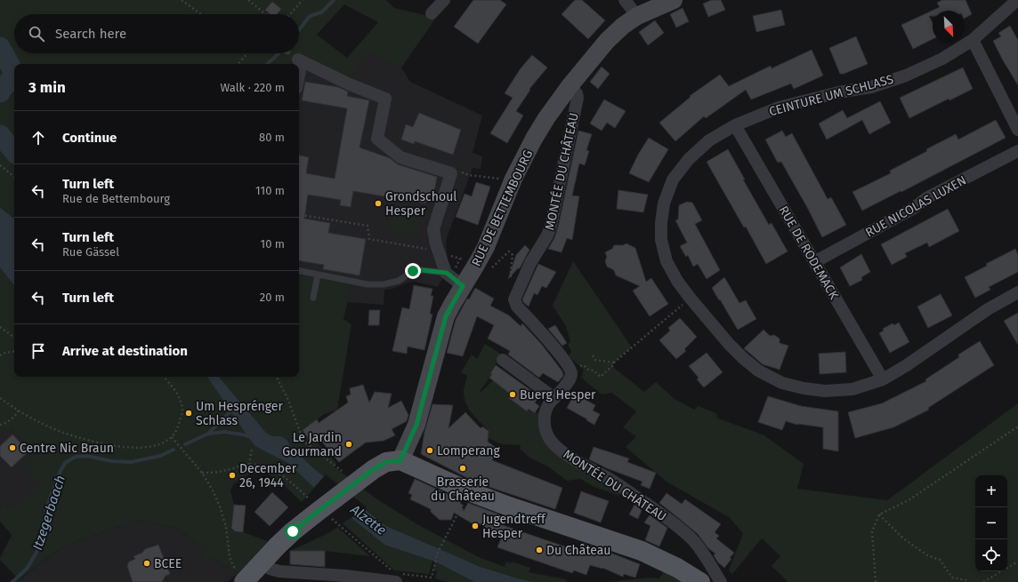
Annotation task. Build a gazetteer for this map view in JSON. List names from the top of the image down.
{
  "streets": {
    "main road": ["RUE DE BETTEMBOURG"],
    "street": [
      "CEINTURE UM SCHLASS",
      "MONTÉE DU CHÂTEAU",
      "RUE NICOLAS LUXEN",
      "RUE DE RODEMACK"
    ]
  },
  "crossings": [
    ["CEINTURE UM SCHLASS", "RUE DE RODEMACK"],
    ["MONTÉE DU CHÂTEAU", "RUE DE BETTEMBOURG"],
    ["RUE NICOLAS LUXEN", "RUE DE RODEMACK"]
  ],
  "water": ["Itzegerbaach", "Alzette"],
  "places": [
    "Grondschoul Hesper",
    "Buerg Hesper",
    "Um Hesprénger Schlass",
    "Le Jardin Gourmand",
    "Centre Nic Braun",
    "Lomperang",
    "Brasserie du Château",
    "December 26, 1944",
    "Jugendtreff Hesper",
    "Du Château",
    "BCEE"
  ],
  "north": "bottom right",
  "page": {
    "search": "Search here",
    "heading": ["3 min", "Walk · 220 m"],
    "list": [
      ["Continue", "80 m"],
      ["Turn left", "Rue de Bettembourg", "110 m"],
      ["Turn left", "Rue Gässel", "10 m"],
      ["Turn left", "20 m"],
      "Arrive at destination"
    ],
    "map_buttons": ["+", "−"]
  }
}
